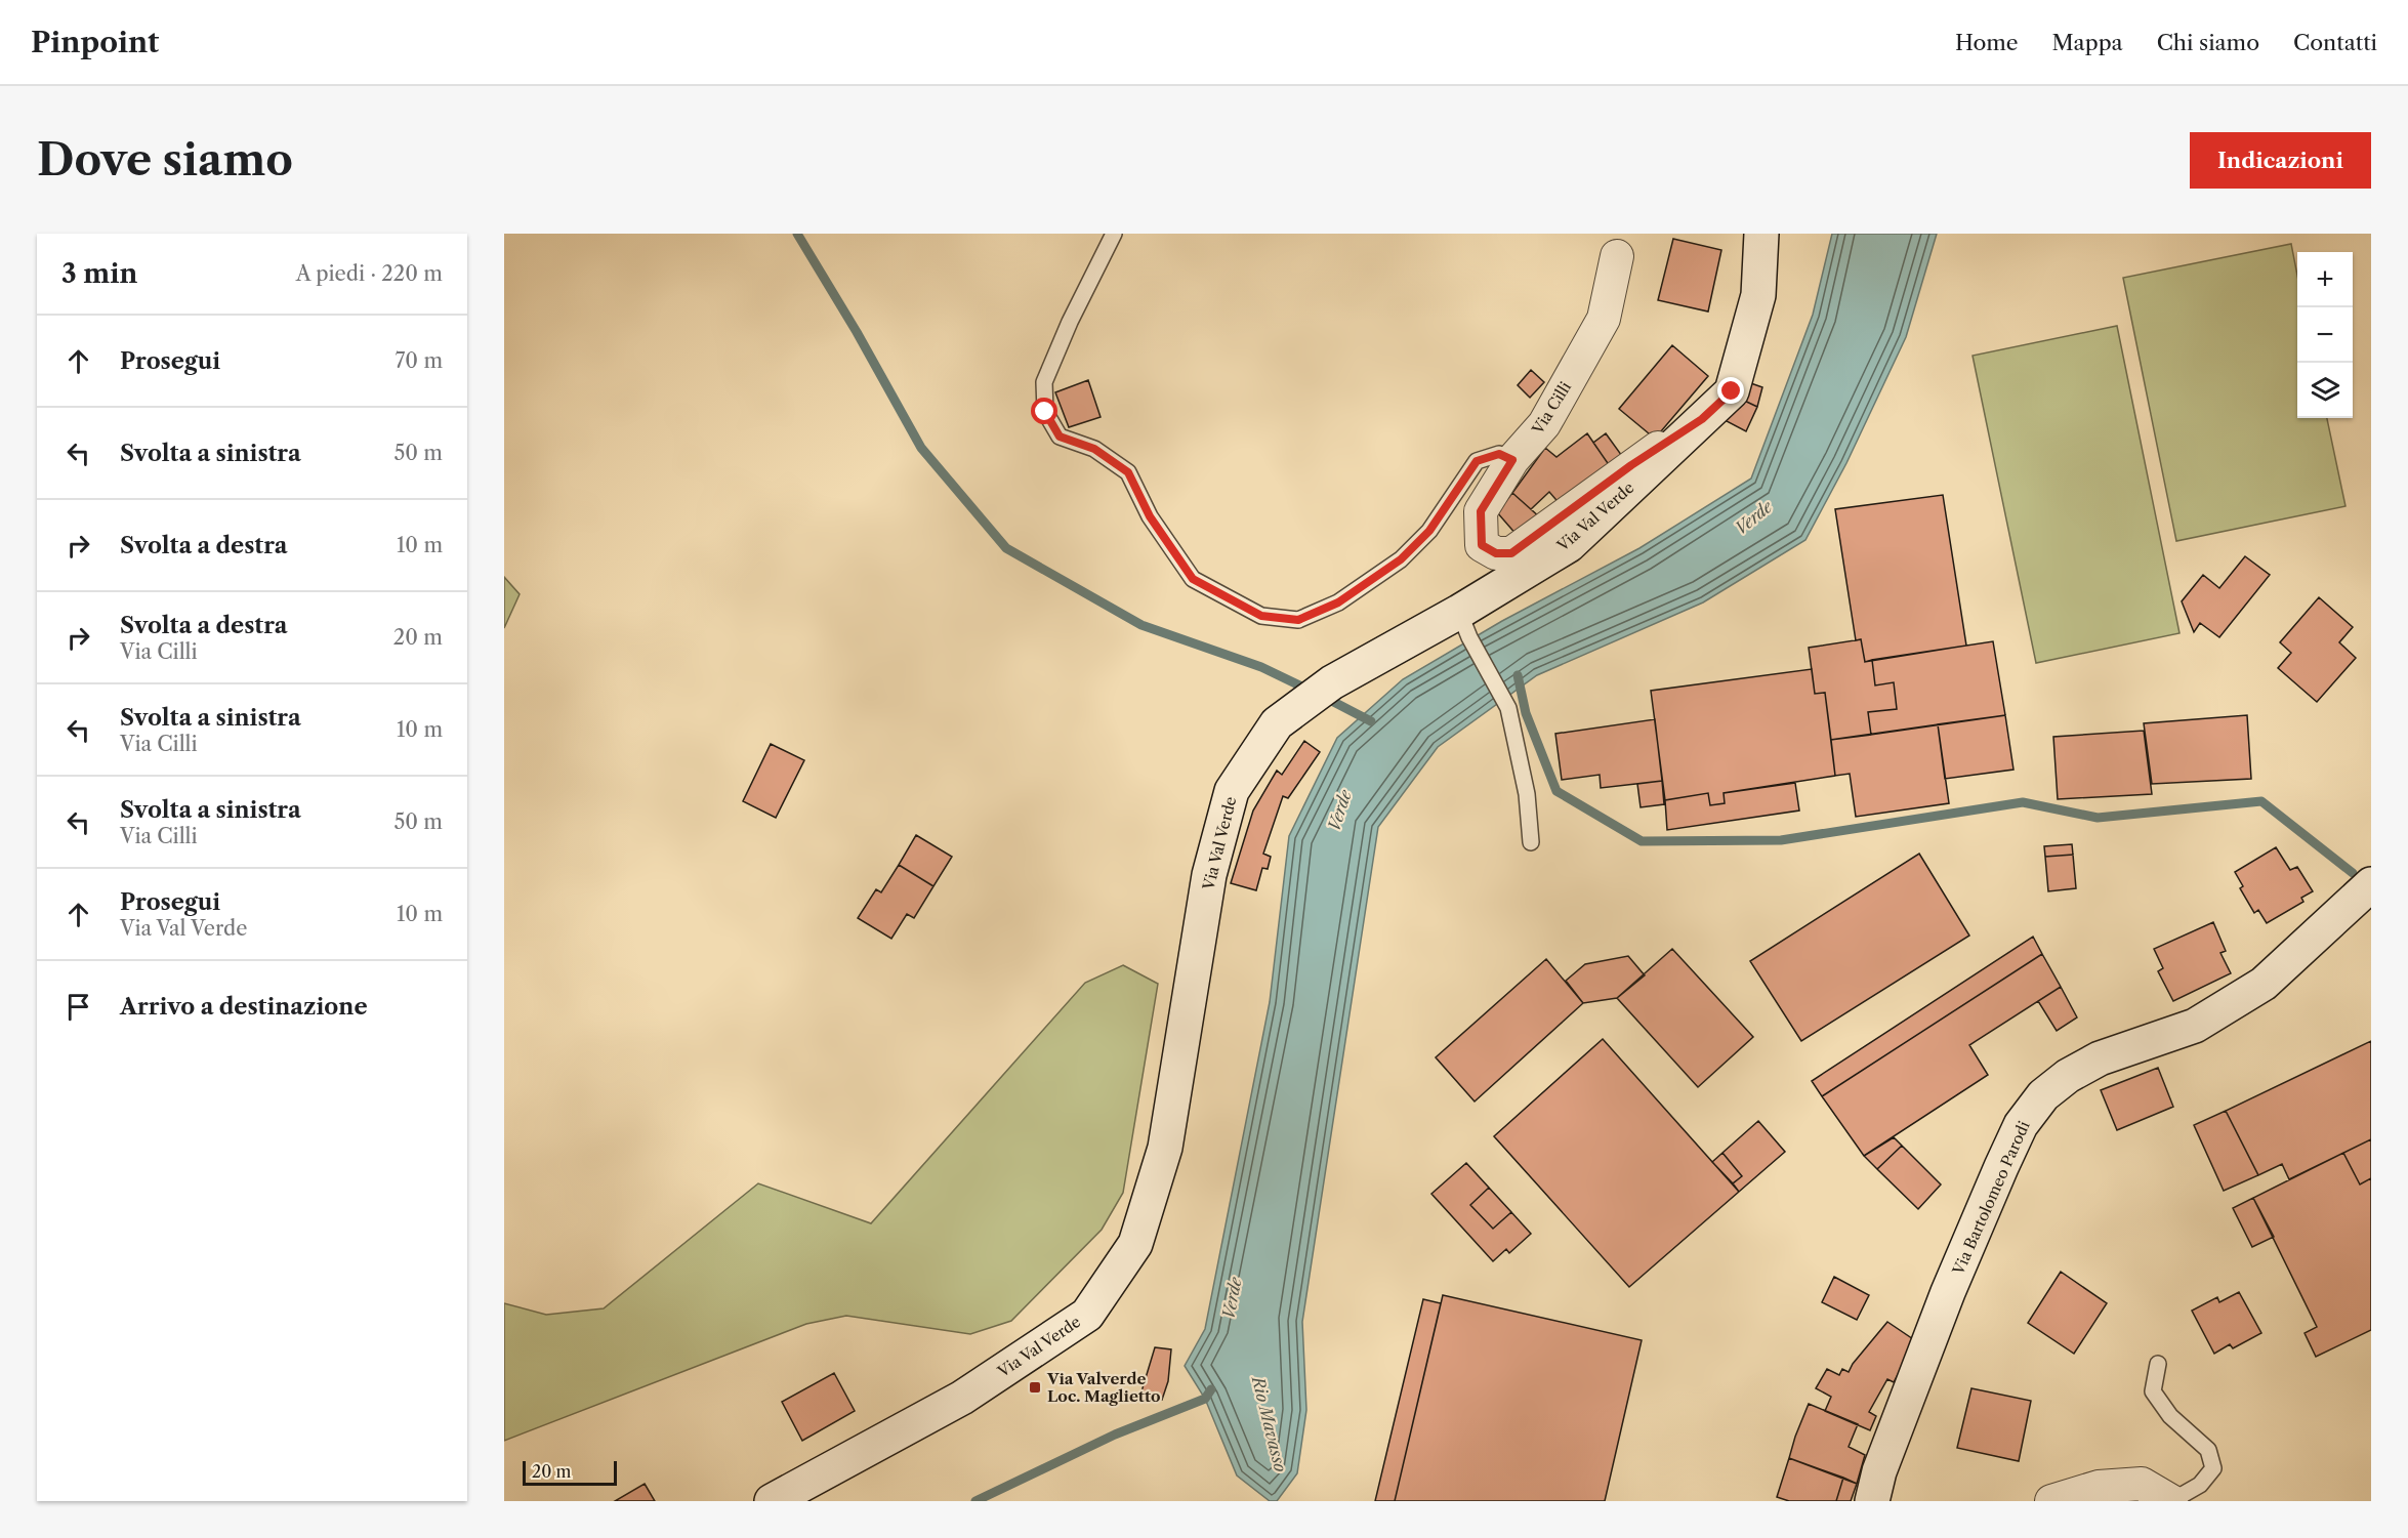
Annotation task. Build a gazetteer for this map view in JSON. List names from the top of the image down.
{
  "streets": {
    "main road": ["Via Val Verde", "Via Bartolomeo Parodi"],
    "street": ["Via Cilli"]
  },
  "crossings": [
    ["Via Cilli", "Via Val Verde"]
  ],
  "water": ["Verde", "Rio Mavasso"],
  "places": {
    "transit": ["Via Valverde Loc. Maglietto"]
  },
  "scale_bar": "20 m",
  "page": {
    "header": "Pinpoint",
    "nav": [
      "Home",
      "Mappa",
      "Chi siamo",
      "Contatti"
    ],
    "buttons": "Indicazioni",
    "title": "Dove siamo",
    "heading": ["3 min", "A piedi · 220 m"],
    "map_buttons": ["+", "−"],
    "list": [
      ["Prosegui", "70 m"],
      ["Svolta a sinistra", "50 m"],
      ["Svolta a destra", "10 m"],
      ["Svolta a destra", "Via Cilli", "20 m"],
      ["Svolta a sinistra", "Via Cilli", "10 m"],
      ["Svolta a sinistra", "Via Cilli", "50 m"],
      ["Prosegui", "Via Val Verde", "10 m"],
      "Arrivo a destinazione"
    ],
    "scale": "20 m"
  }
}
